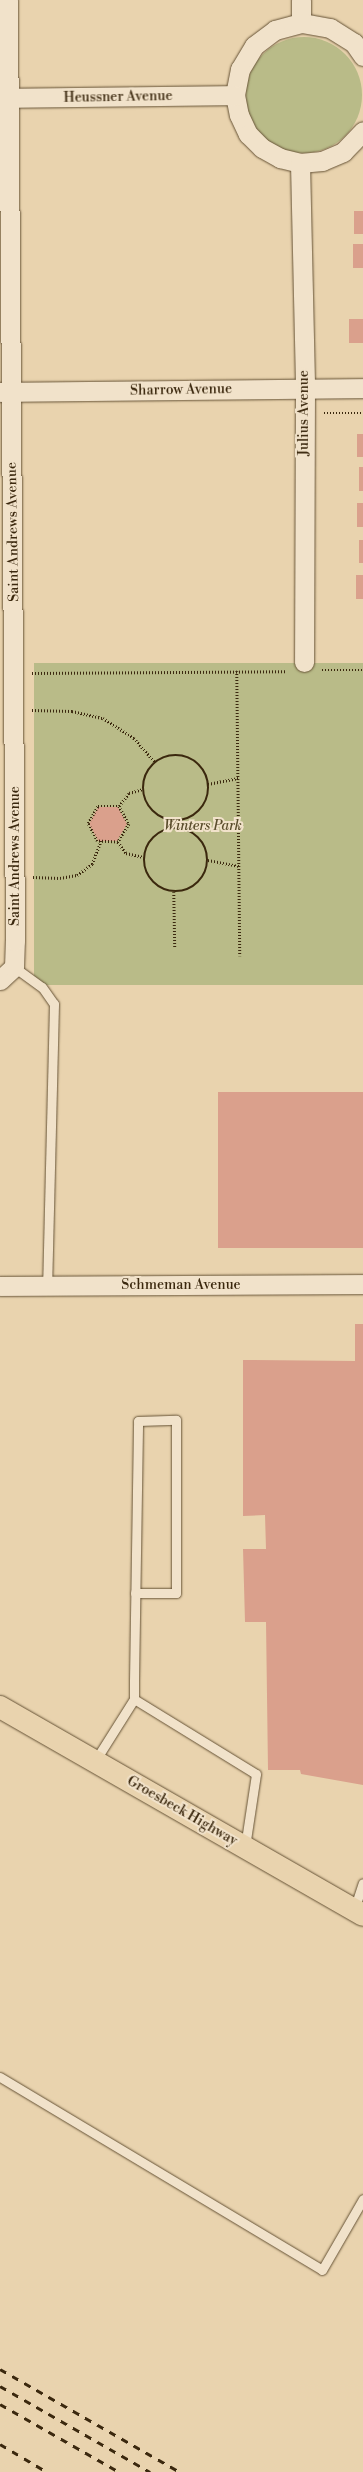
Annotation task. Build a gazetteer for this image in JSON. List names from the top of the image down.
{
  "streets": {
    "main road": ["Groesbeck Highway"],
    "street": [
      "Heussner Avenue",
      "Sharrow Avenue",
      "Julius Avenue",
      "Saint Andrews Avenue",
      "Schmeman Avenue"
    ]
  },
  "crossings": [
    ["Heussner Avenue", "Saint Andrews Avenue"],
    ["Sharrow Avenue", "Julius Avenue"],
    ["Sharrow Avenue", "Saint Andrews Avenue"]
  ],
  "parks": ["Winters Park"]
}
